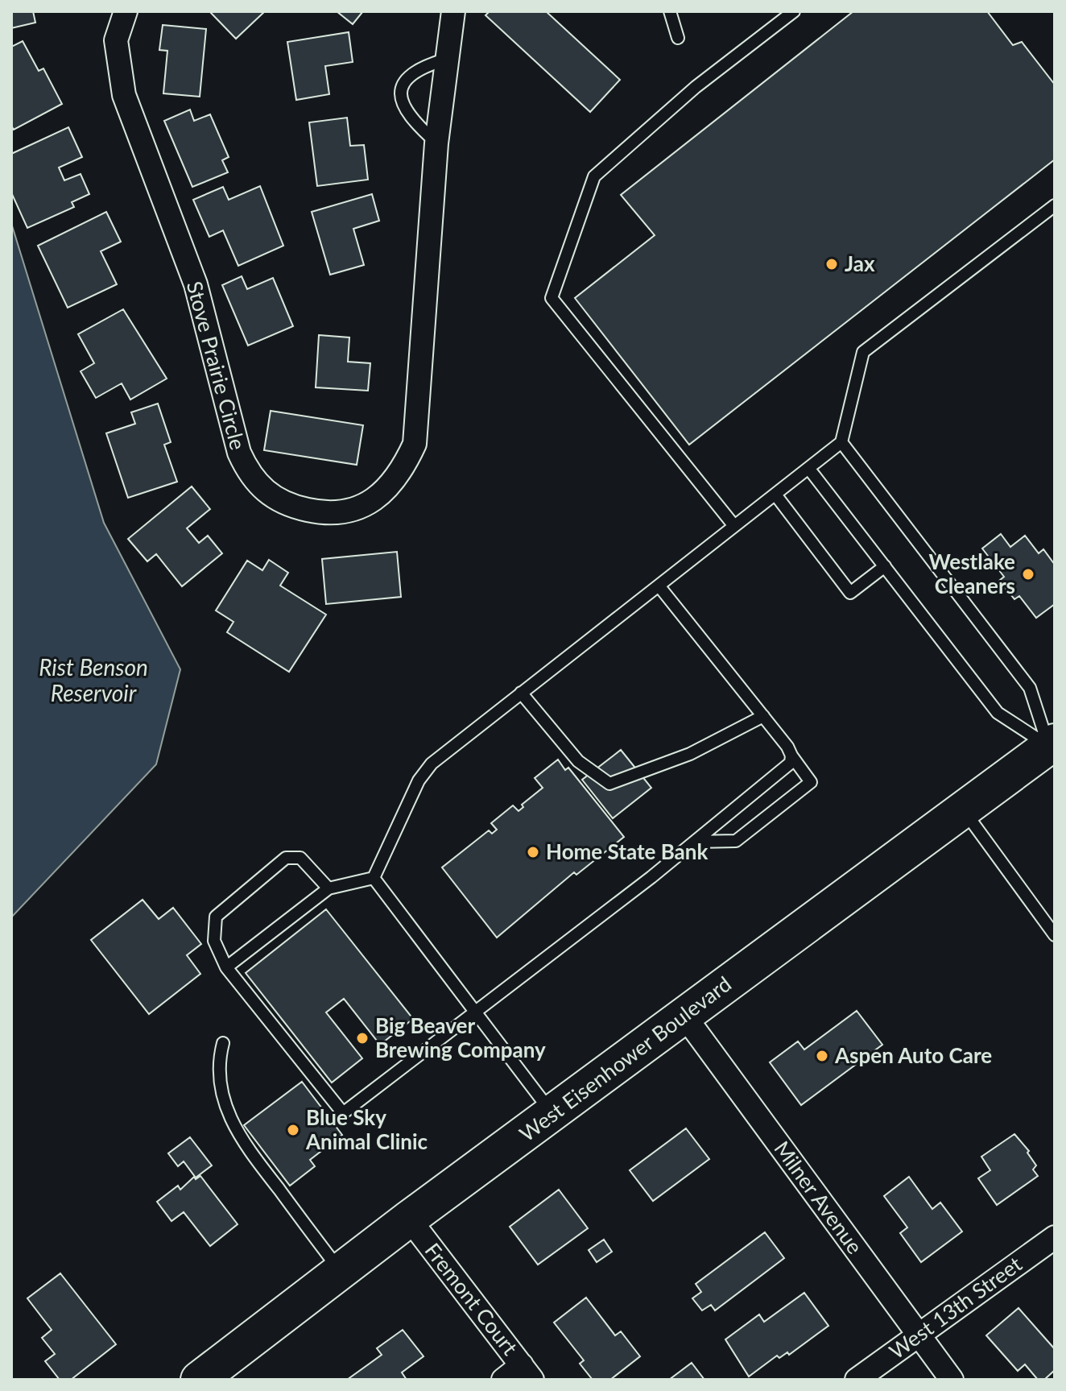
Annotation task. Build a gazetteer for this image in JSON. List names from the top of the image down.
{
  "streets": {
    "highway": ["West Eisenhower Boulevard"],
    "street": [
      "Stove Prairie Circle",
      "Milner Avenue",
      "Fremont Court",
      "West 13th Street"
    ]
  },
  "crossings": [
    ["West Eisenhower Boulevard", "Milner Avenue"],
    ["West Eisenhower Boulevard", "Fremont Court"],
    ["Milner Avenue", "West 13th Street"]
  ],
  "water": ["Rist Benson Reservoir"],
  "places": [
    "Jax",
    "Westlake Cleaners",
    "Home State Bank",
    "Big Beaver Brewing Company",
    "Aspen Auto Care",
    "Blue Sky Animal Clinic"
  ]
}
